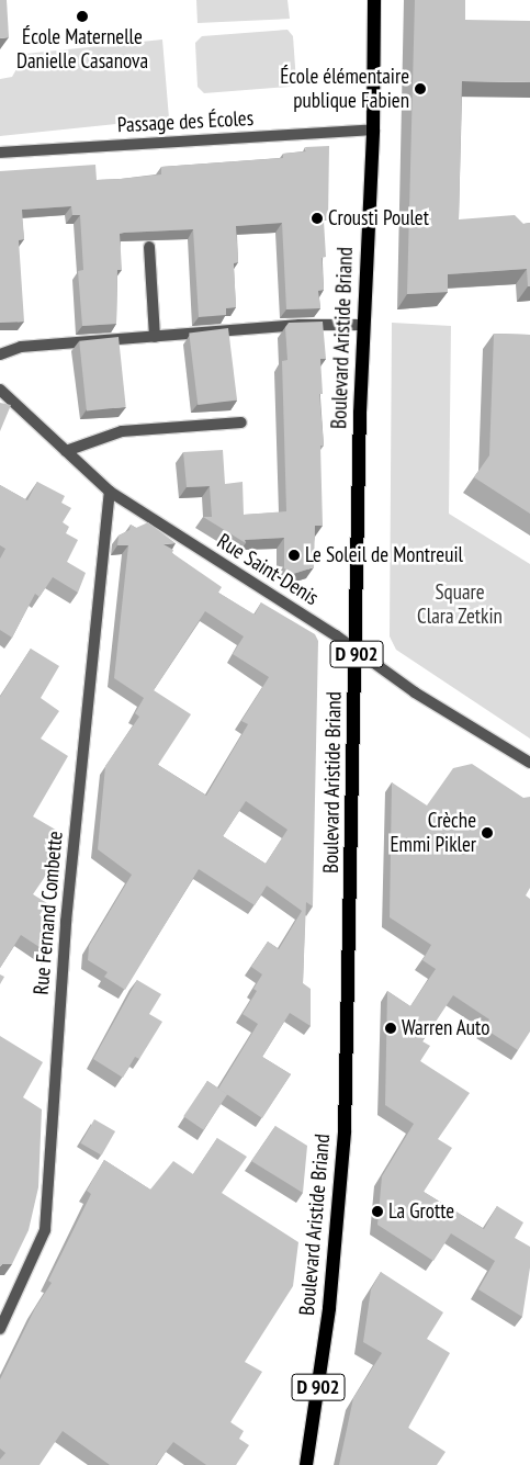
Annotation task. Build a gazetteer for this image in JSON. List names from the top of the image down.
{
  "streets": {
    "main road": ["Boulevard Aristide Briand", "D 902"],
    "street": ["Passage des Écoles", "Rue Saint-Denis", "Rue Fernand Combette"]
  },
  "crossings": [
    ["Passage des Écoles", "Boulevard Aristide Briand"],
    ["Boulevard Aristide Briand", "Rue Saint-Denis"],
    ["Rue Saint-Denis", "Rue Fernand Combette"]
  ],
  "parks": ["Square Clara Zetkin"],
  "places": [
    "École Maternelle Danielle Casanova",
    "École élémentaire publique Fabien",
    "Crousti Poulet",
    "Le Soleil de Montreuil",
    "Crèche Emmi Pikler",
    "Warren Auto",
    "La Grotte"
  ]
}
